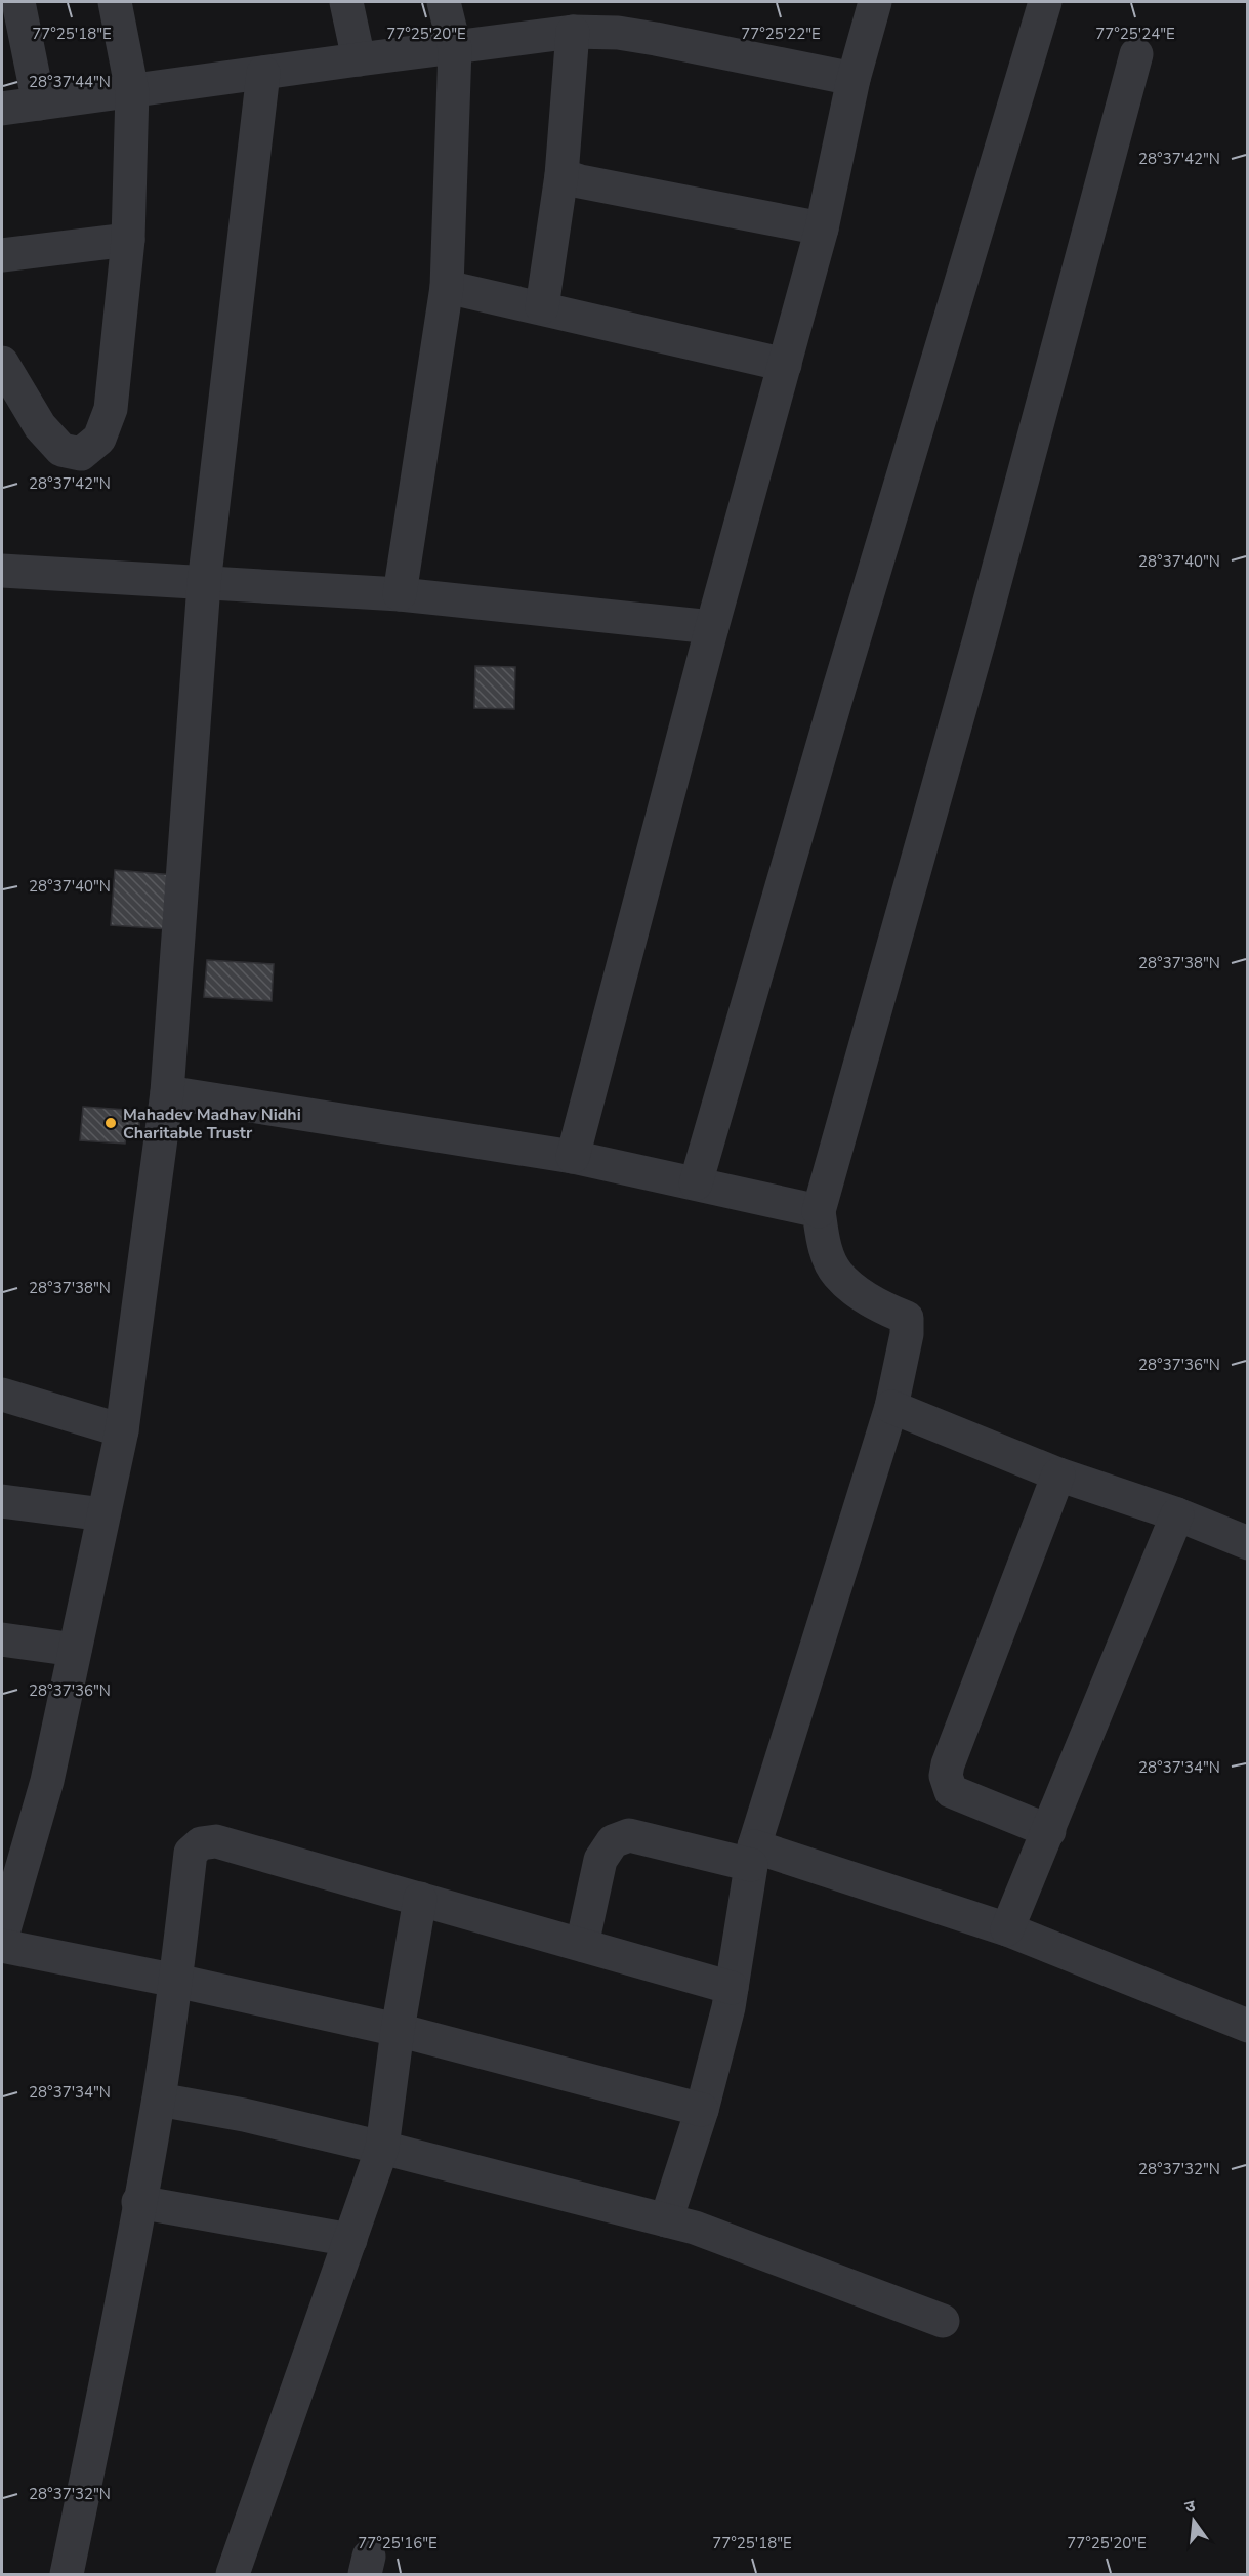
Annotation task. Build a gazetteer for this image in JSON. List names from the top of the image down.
{
  "places": ["Mahadev Madhav Nidhi Charitable Trustr"],
  "north": "top",
  "coordinates": [
    "77°25'18\"E",
    "77°25'22\"E",
    "77°25'24\"E",
    "77°25'20\"E",
    "28°37'44\"N",
    "28°37'42\"N",
    "28°37'40\"N",
    "28°37'38\"N",
    "28°37'36\"N",
    "28°37'34\"N",
    "28°37'32\"N",
    "77°25'16\"E"
  ]
}
